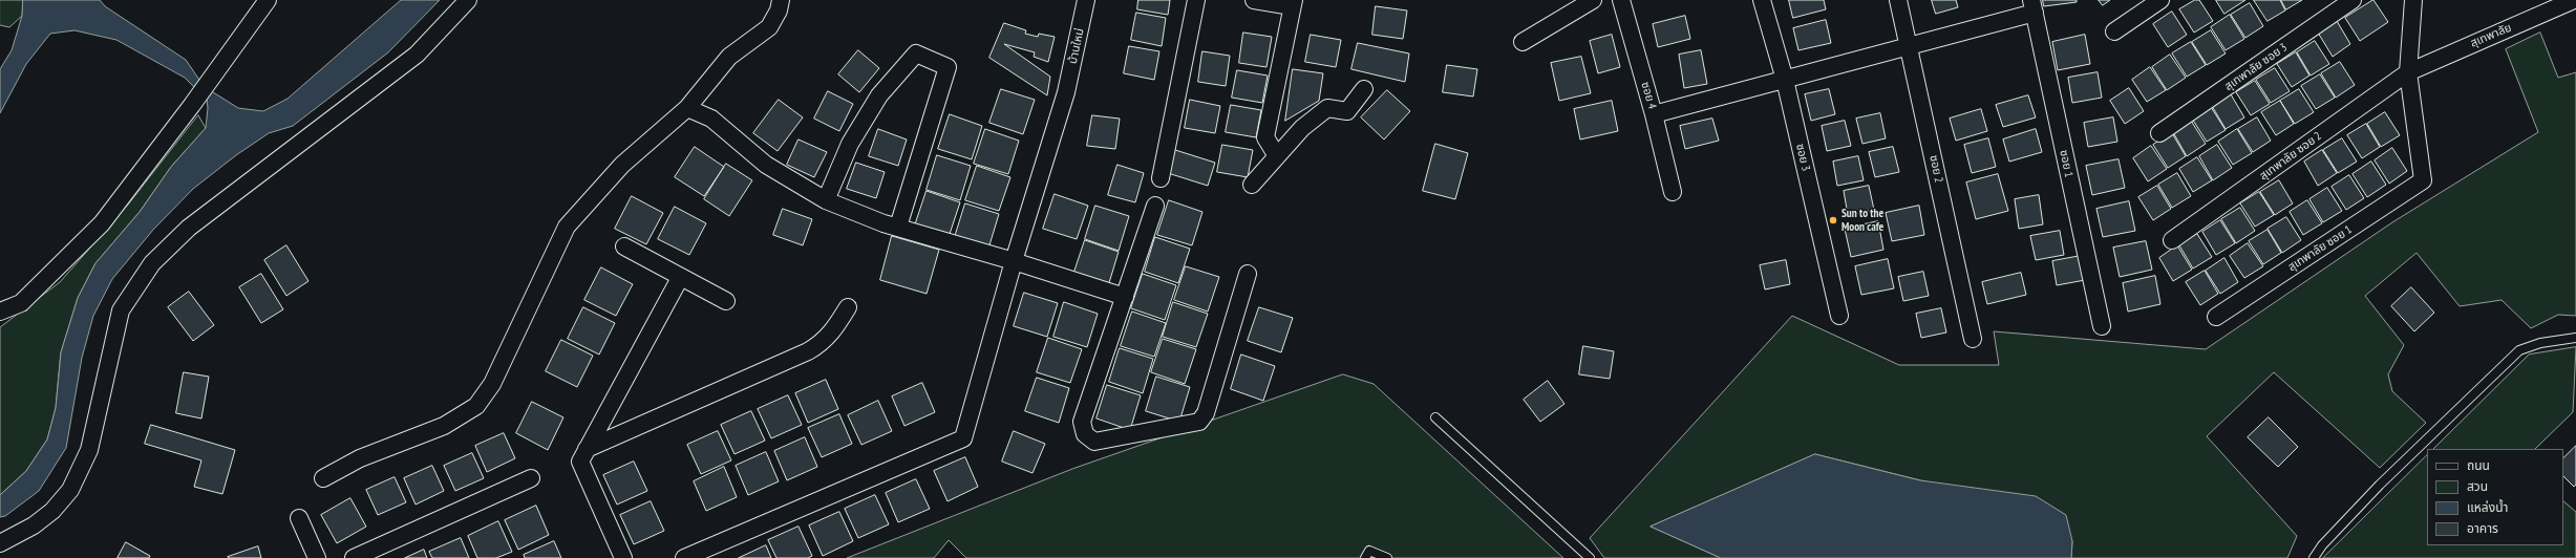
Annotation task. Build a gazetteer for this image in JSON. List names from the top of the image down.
{
  "streets": {
    "street": [
      "สุเทพาลัย",
      "บ้านใหม่",
      "สุเทพาลัย ซอย 3",
      "ซอย 4",
      "สุเทพาลัย ซอย 2",
      "ซอย 3",
      "ซอย 1",
      "ซอย 2",
      "สุเทพาลัย ซอย 1"
    ]
  },
  "crossings": [
    ["สุเทพาลัย", "สุเทพาลัย ซอย 2"],
    ["สุเทพาลัย", "สุเทพาลัย ซอย 1"],
    ["สุเทพาลัย ซอย 2", "สุเทพาลัย ซอย 1"]
  ],
  "places": ["Sun to the Moon cafe"],
  "legend": [
    "ถนน",
    "สวน",
    "แหล่งน้ำ",
    "อาคาร"
  ]
}
